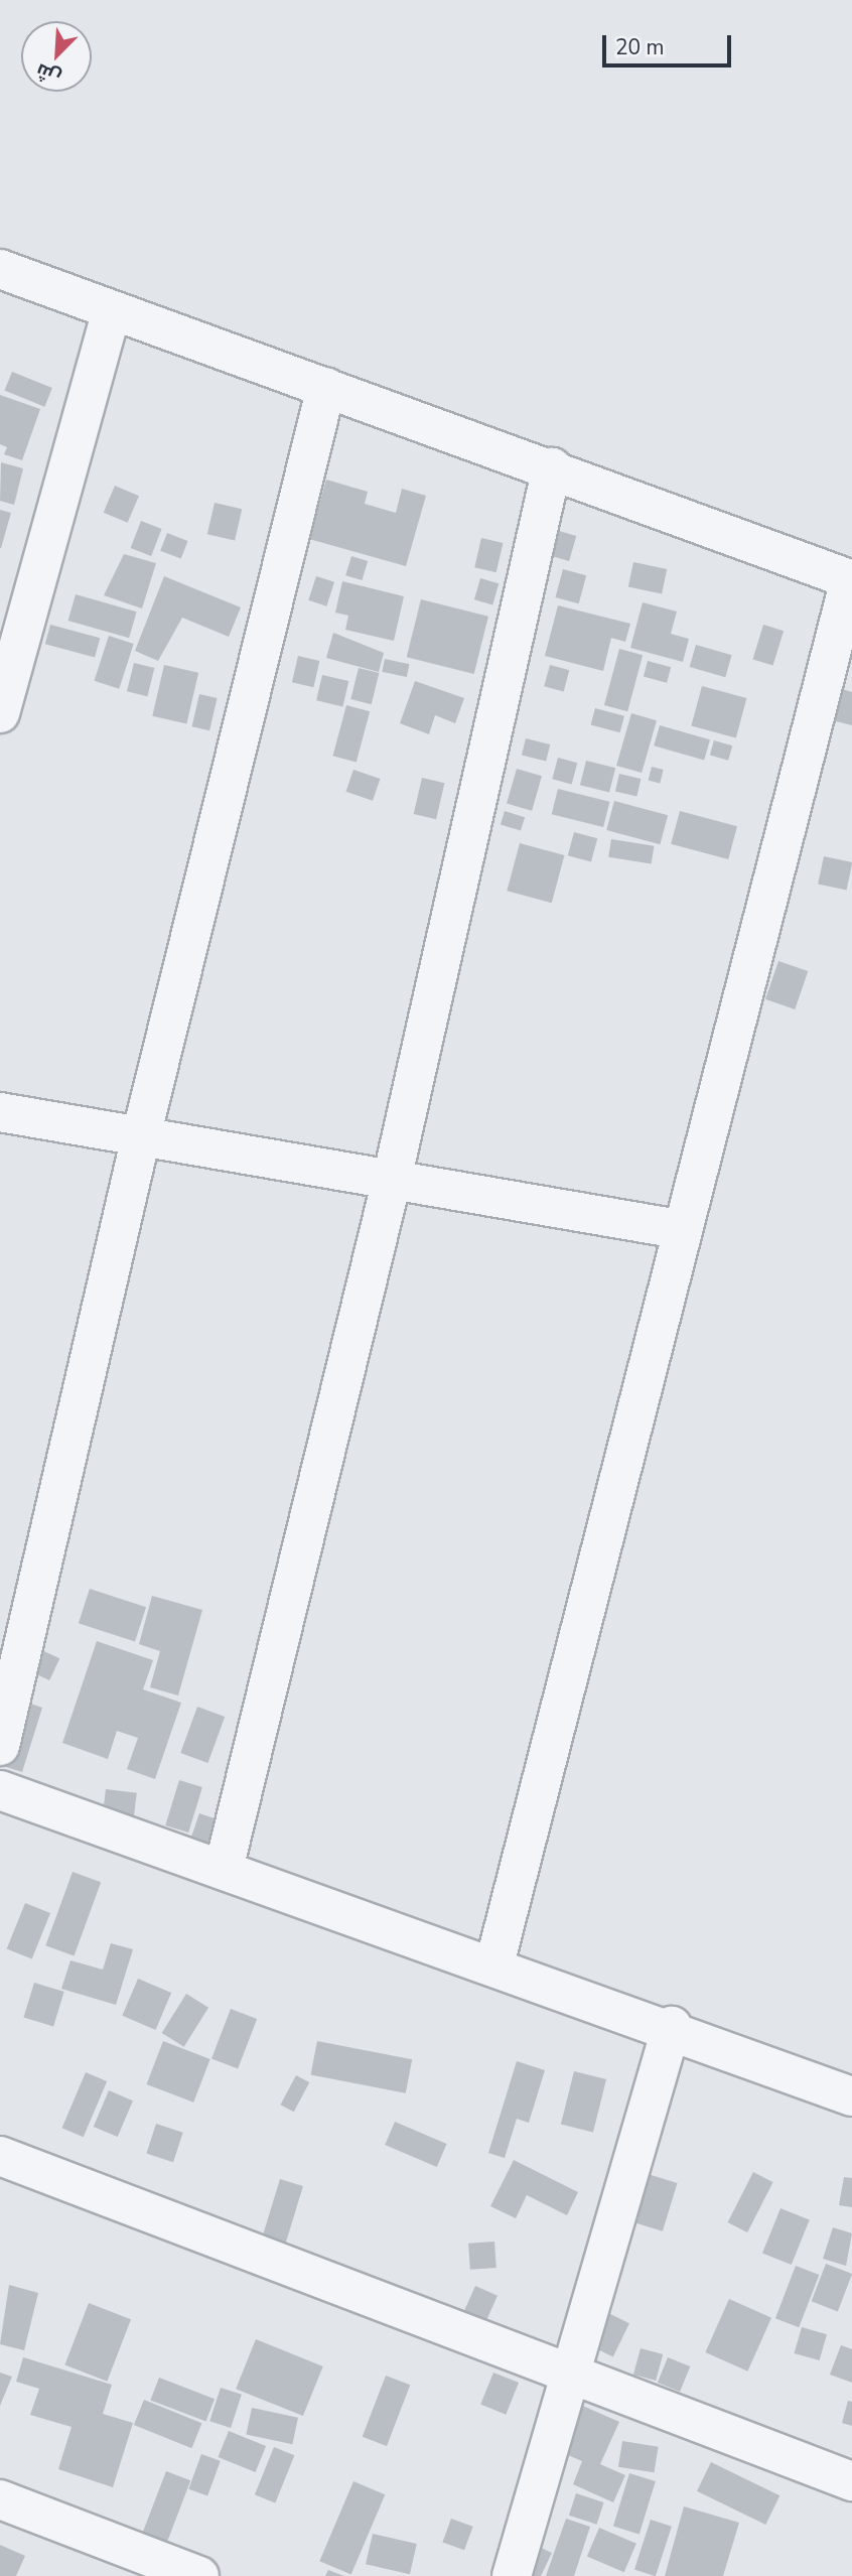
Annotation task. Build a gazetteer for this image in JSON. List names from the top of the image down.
{
  "scale_bar": "20 m",
  "north": "bottom left"
}
